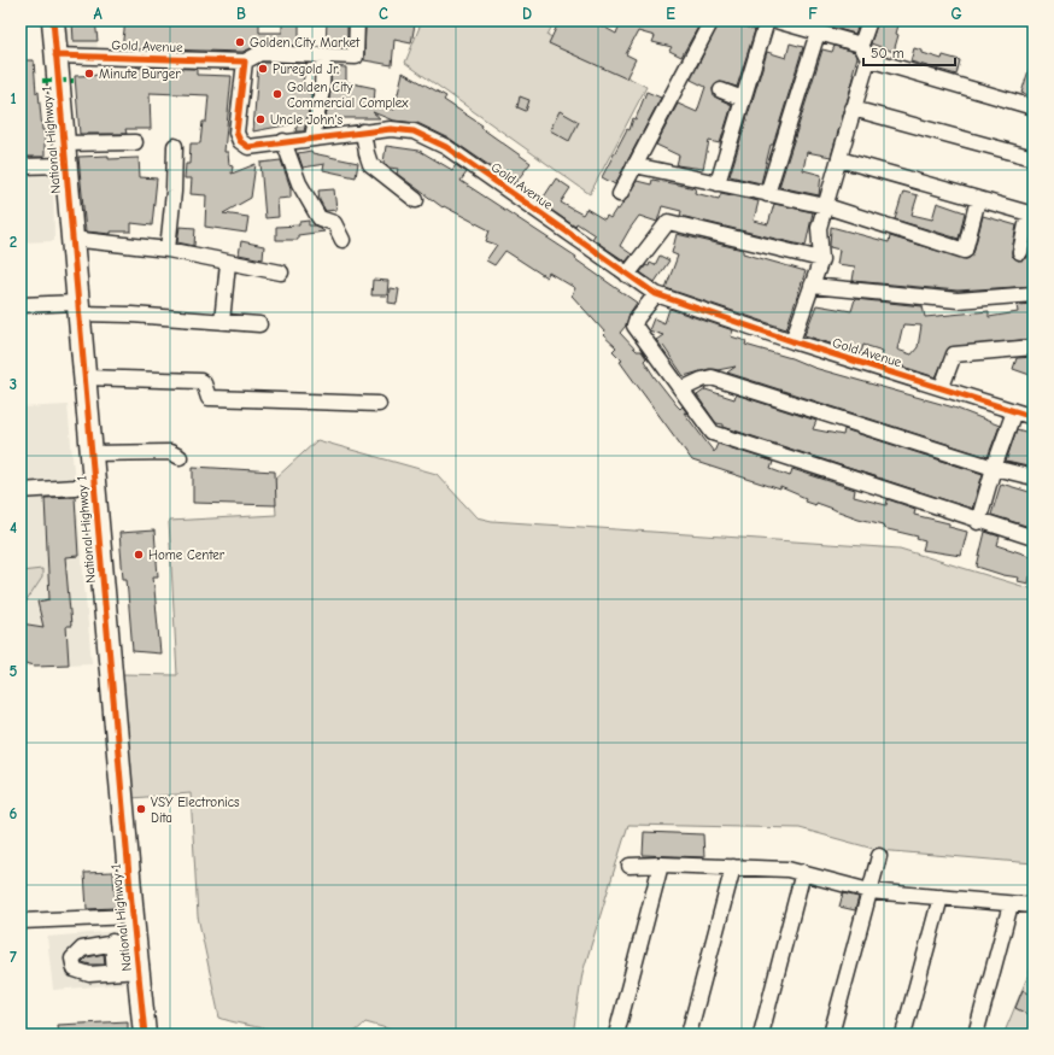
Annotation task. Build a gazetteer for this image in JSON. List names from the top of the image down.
{
  "streets": {
    "highway": ["National Highway 1"],
    "street": ["Gold Avenue"]
  },
  "crossings": [
    ["Gold Avenue", "National Highway 1"]
  ],
  "places": [
    "Golden City Market",
    "Puregold Jr.",
    "Minute Burger",
    "Golden City Commercial Complex",
    "Uncle John's",
    "Home Center",
    "VSY Electronics Dita"
  ],
  "scale_bar": "50 m",
  "grid": {
    "columns": [
      "A",
      "B",
      "C",
      "D",
      "E",
      "F",
      "G"
    ],
    "rows": [
      "1",
      "2",
      "3",
      "4",
      "5",
      "6",
      "7"
    ]
  }
}
